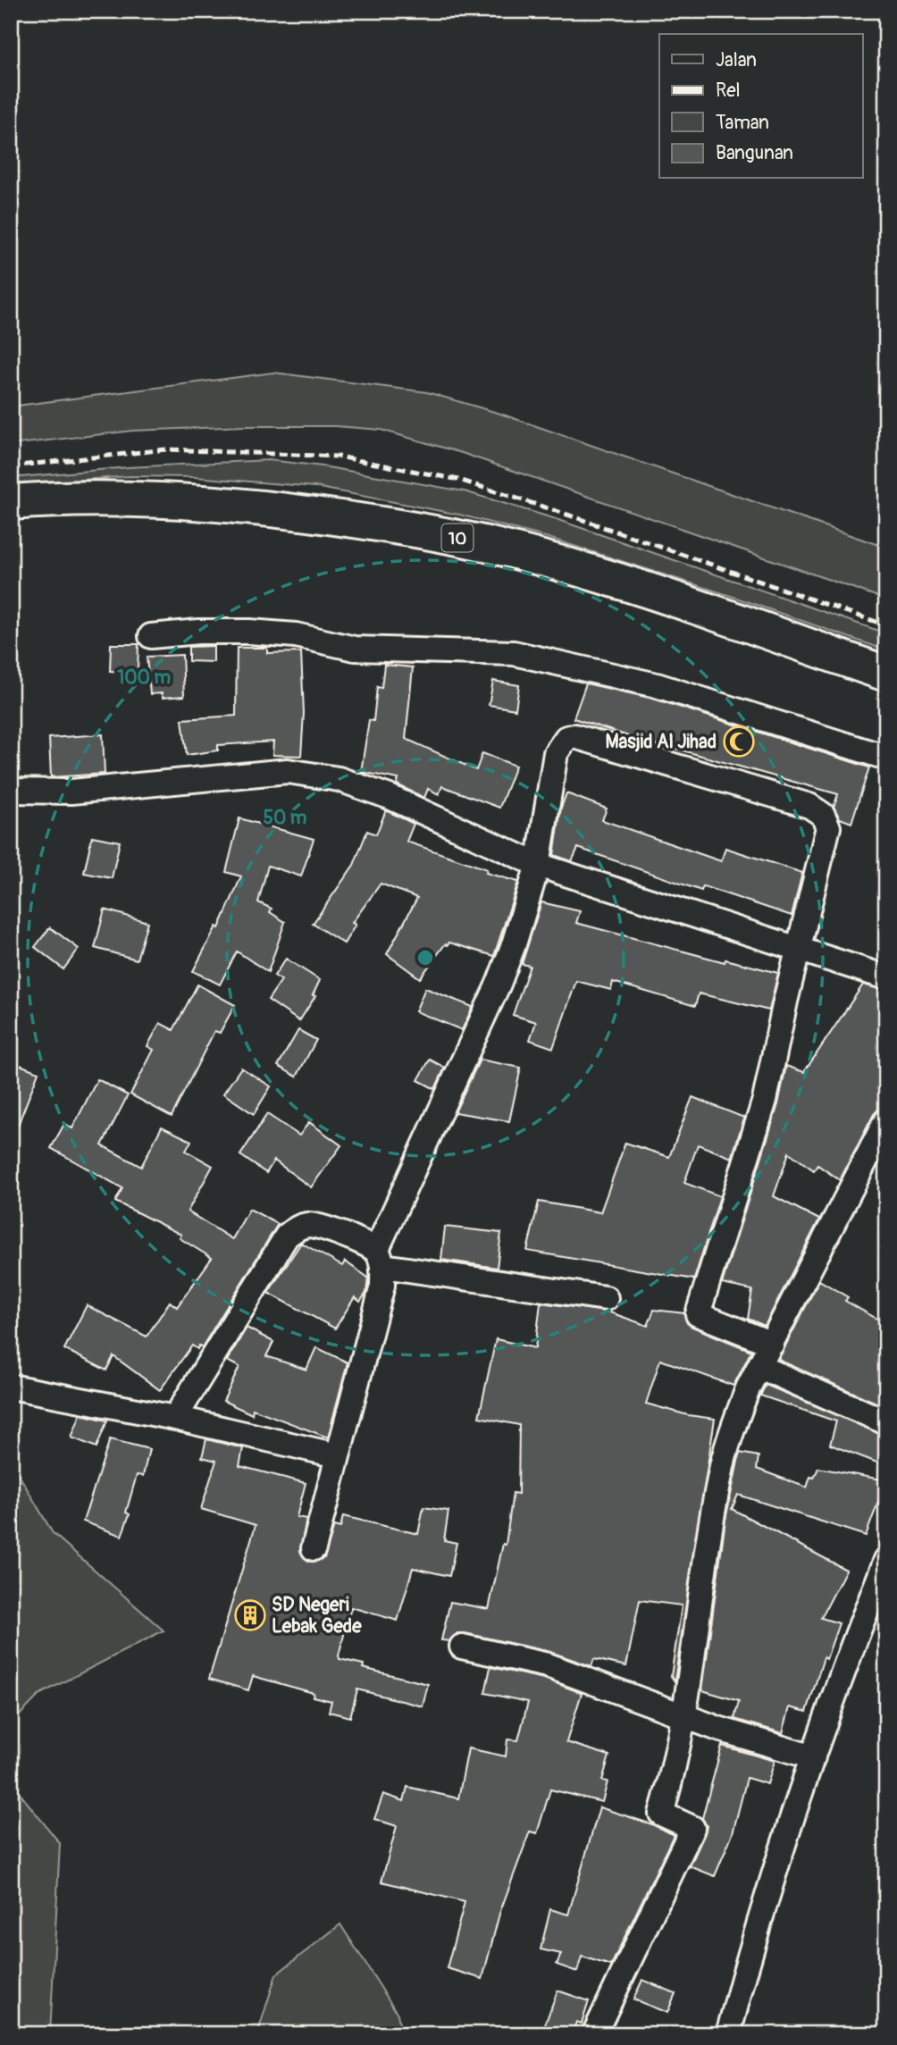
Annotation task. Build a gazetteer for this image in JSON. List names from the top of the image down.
{
  "streets": {
    "highway": ["10"]
  },
  "places": {
    "mosque": ["Masjid Al Jihad"],
    "building": ["SD Negeri Lebak Gede"]
  },
  "legend": [
    "Jalan",
    "Rel",
    "Taman",
    "Bangunan"
  ],
  "rings": ["100 m", "50 m"]
}
